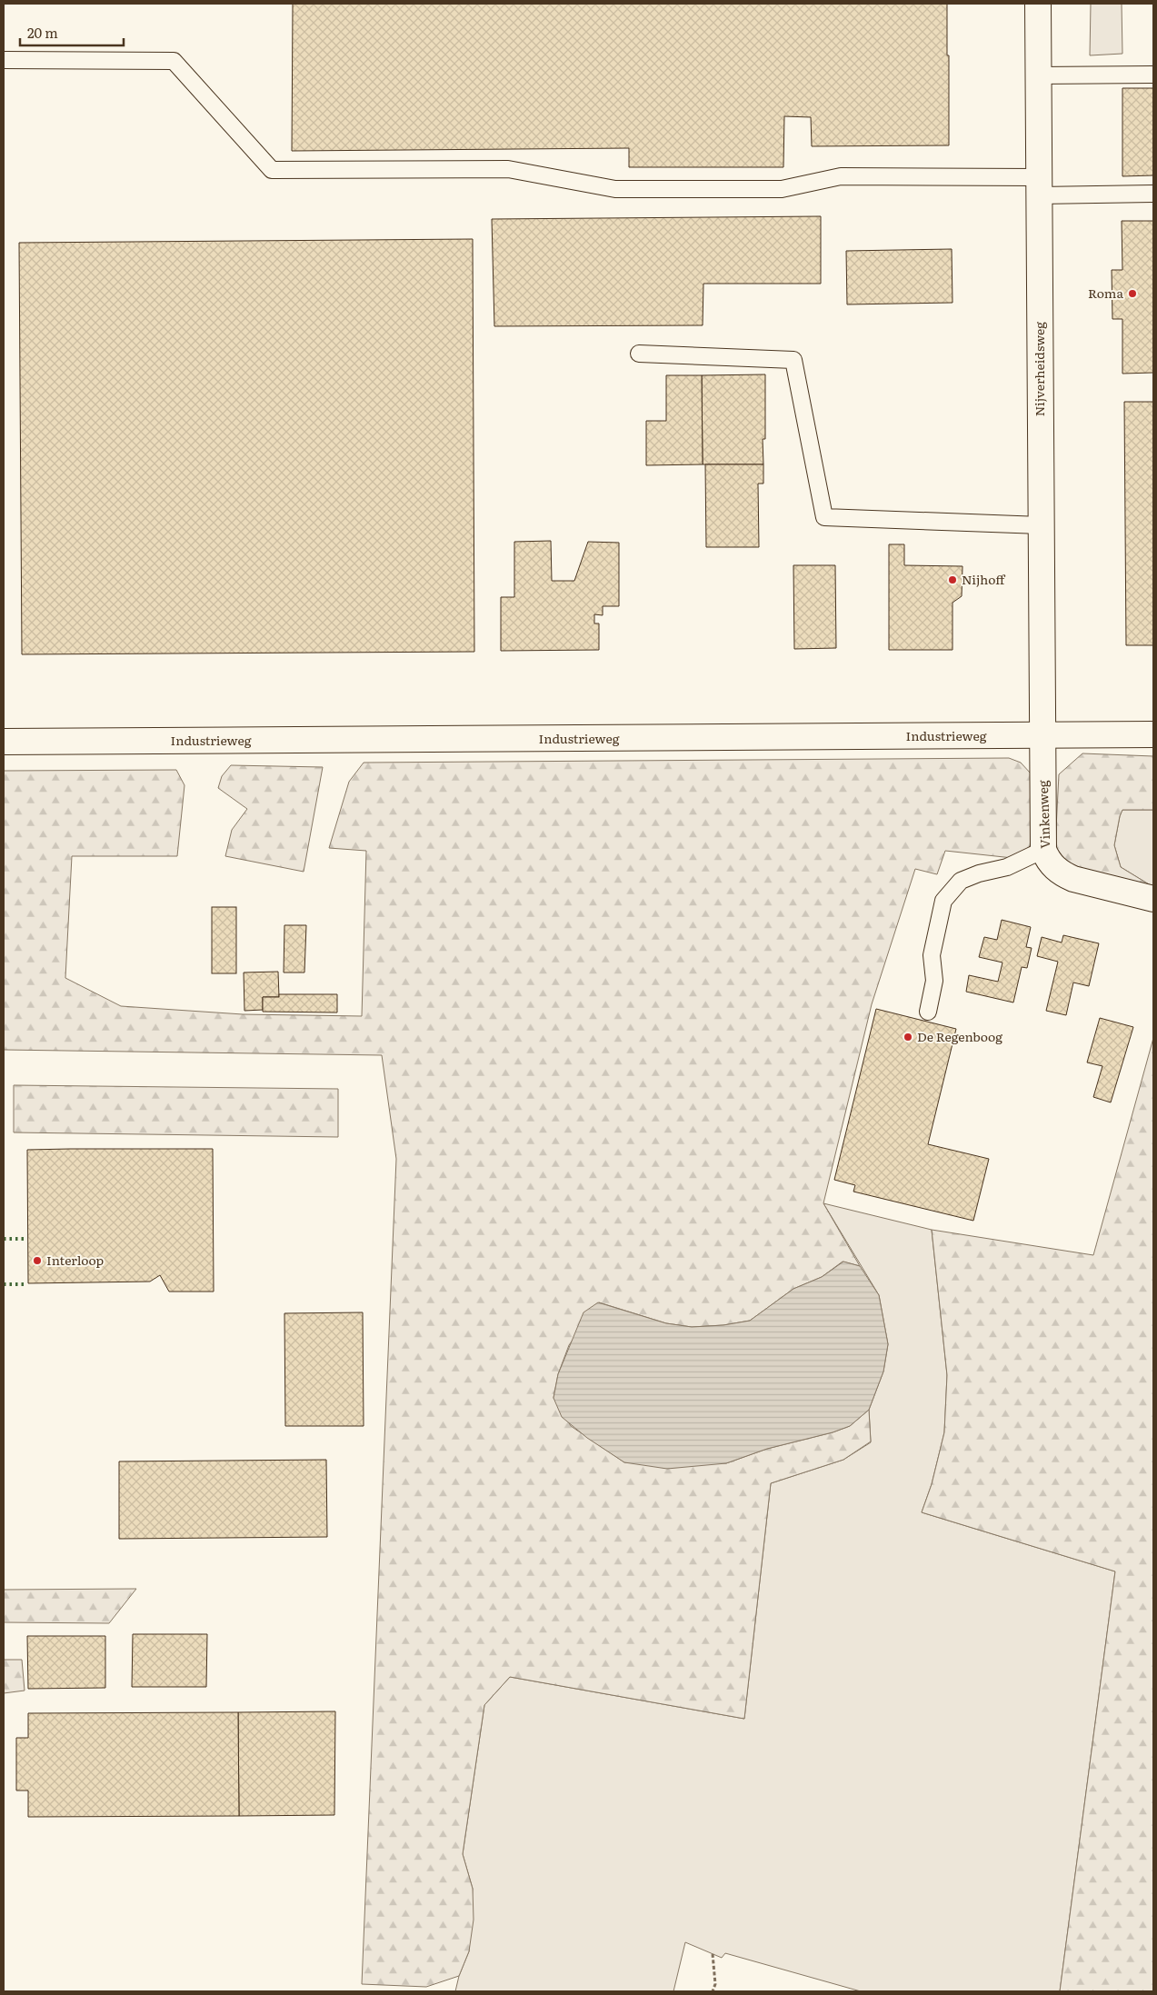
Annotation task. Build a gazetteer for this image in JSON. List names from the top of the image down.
{
  "streets": {
    "street": ["Nijverheidsweg", "Industrieweg", "Vinkenweg"]
  },
  "crossings": [
    ["Nijverheidsweg", "Industrieweg"],
    ["Nijverheidsweg", "Vinkenweg"],
    ["Industrieweg", "Vinkenweg"]
  ],
  "places": [
    "Roma",
    "Nijhoff",
    "De Regenboog",
    "Interloop"
  ],
  "scale_bar": "20 m"
}
